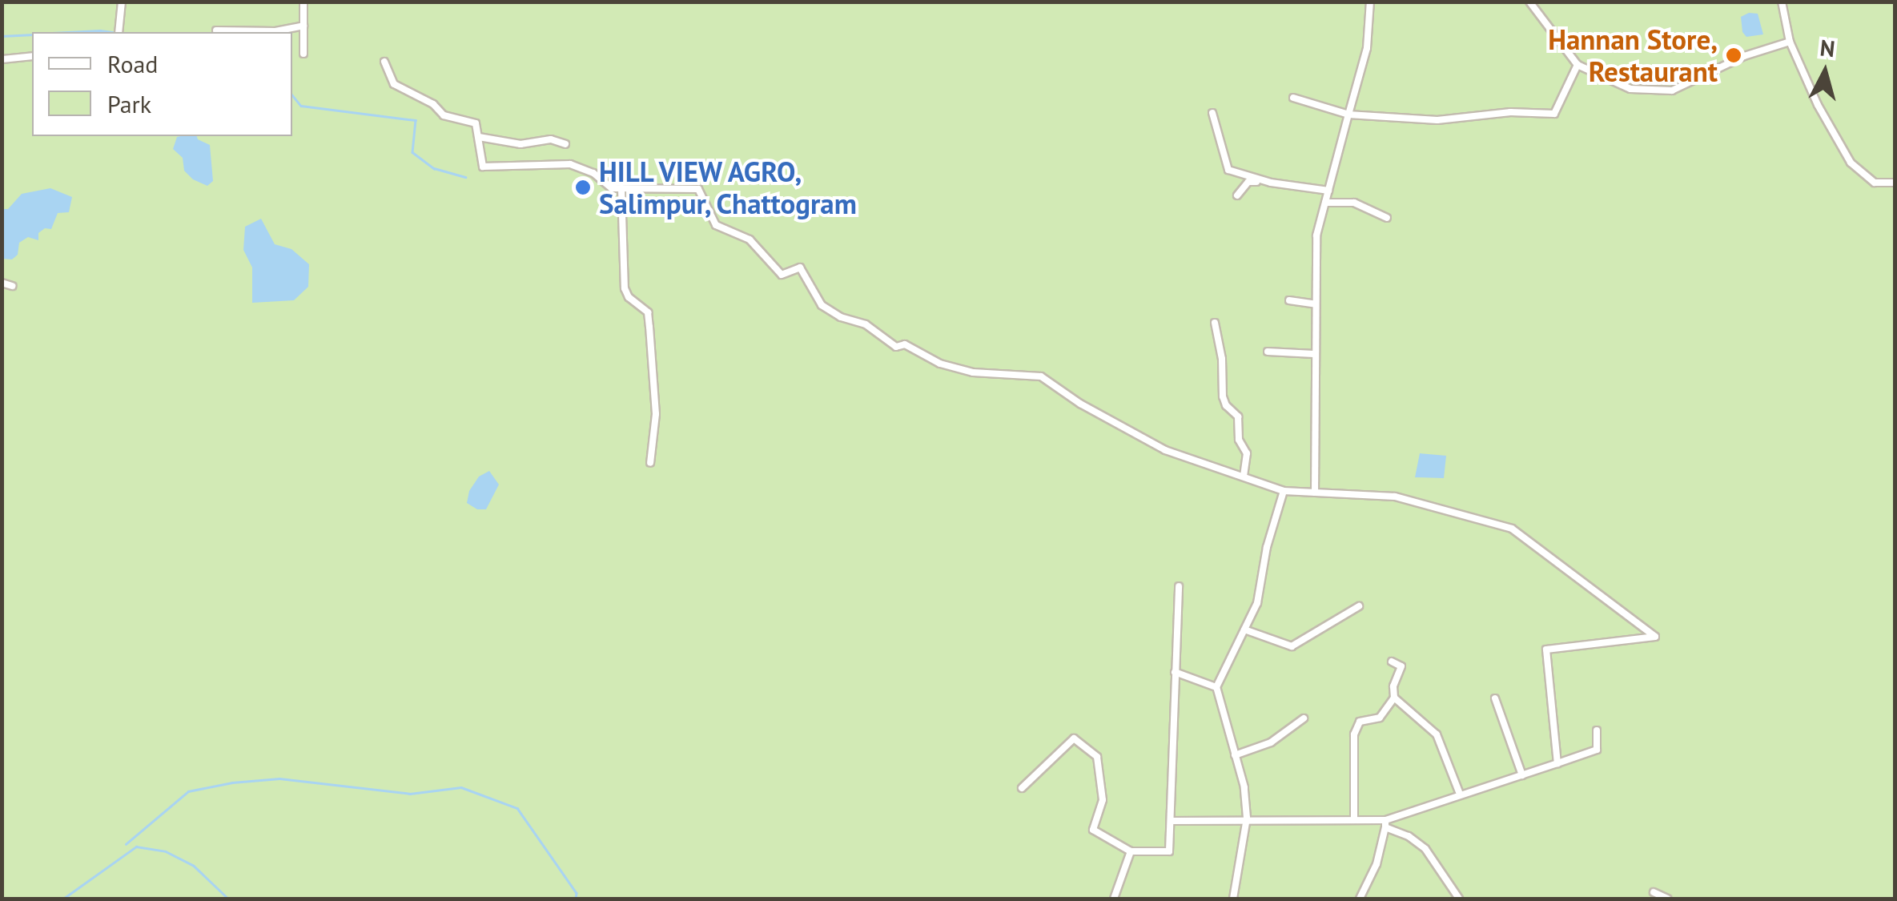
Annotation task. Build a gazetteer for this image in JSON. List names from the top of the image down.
{
  "places": ["Hannan Store, Restaurant", "HILL VIEW AGRO, Salimpur, Chattogram"],
  "legend": ["Road", "Park"],
  "north": "top"
}
